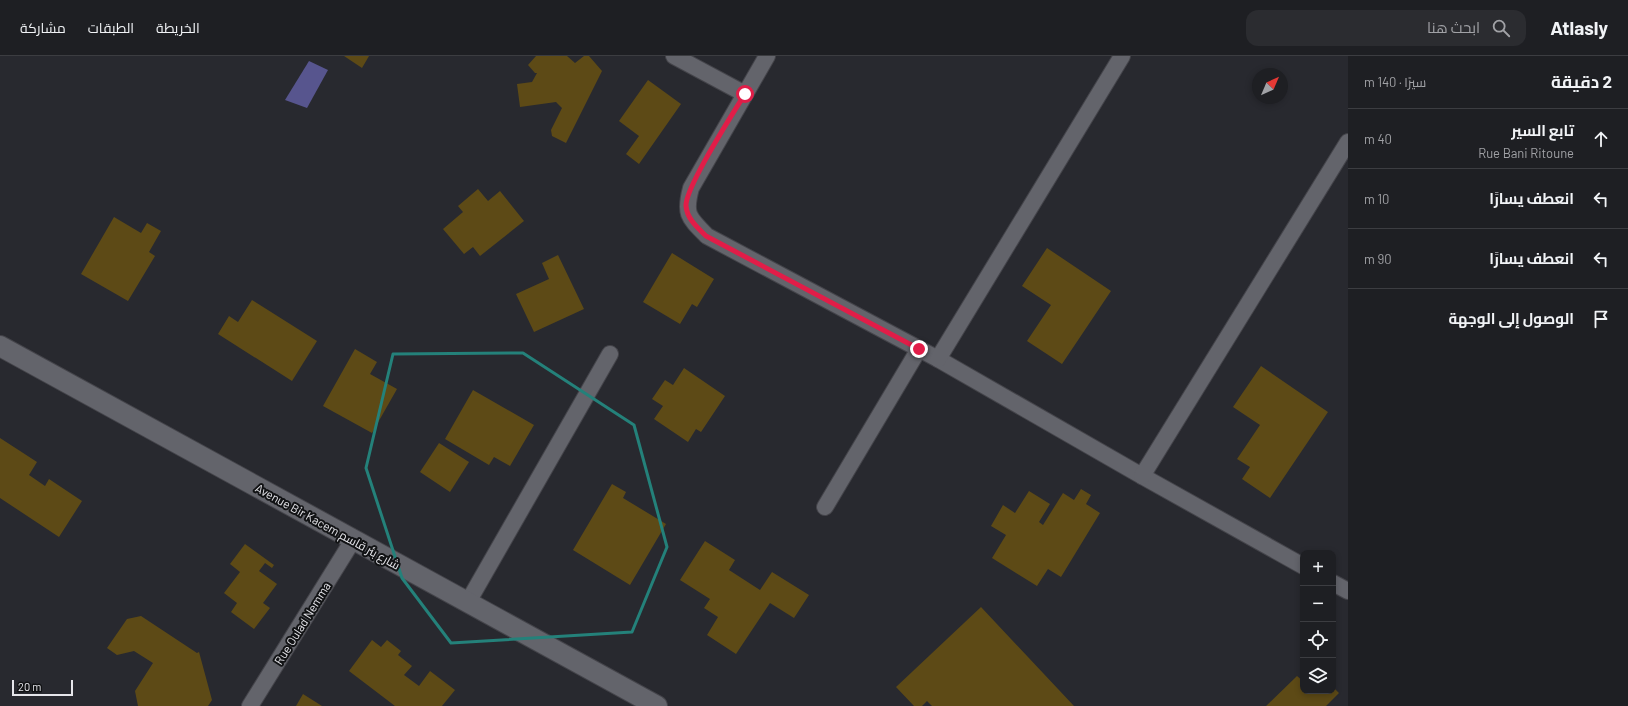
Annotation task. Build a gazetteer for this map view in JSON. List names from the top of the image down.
{
  "streets": {
    "street": ["Avenue Bir Kacem شارع بئر قاسم", "Rue Oulad Nemma"]
  },
  "crossings": [
    ["Avenue Bir Kacem شارع بئر قاسم", "Rue Oulad Nemma"]
  ],
  "scale_bar": "20 m",
  "north": "top right",
  "page": {
    "header": "Atlasly",
    "search": "ابحث هنا",
    "nav": ["الخريطة", "الطبقات", "مشاركة"],
    "heading": ["2 دقيقة", "سيرًا · 140 m"],
    "list": [
      ["تابع السير", "Rue Bani Ritoune", "40 m"],
      ["انعطف يسارًا", "10 m"],
      ["انعطف يسارًا", "90 m"],
      "الوصول إلى الوجهة"
    ],
    "map_buttons": ["+", "−"],
    "scale": "20 m"
  }
}
